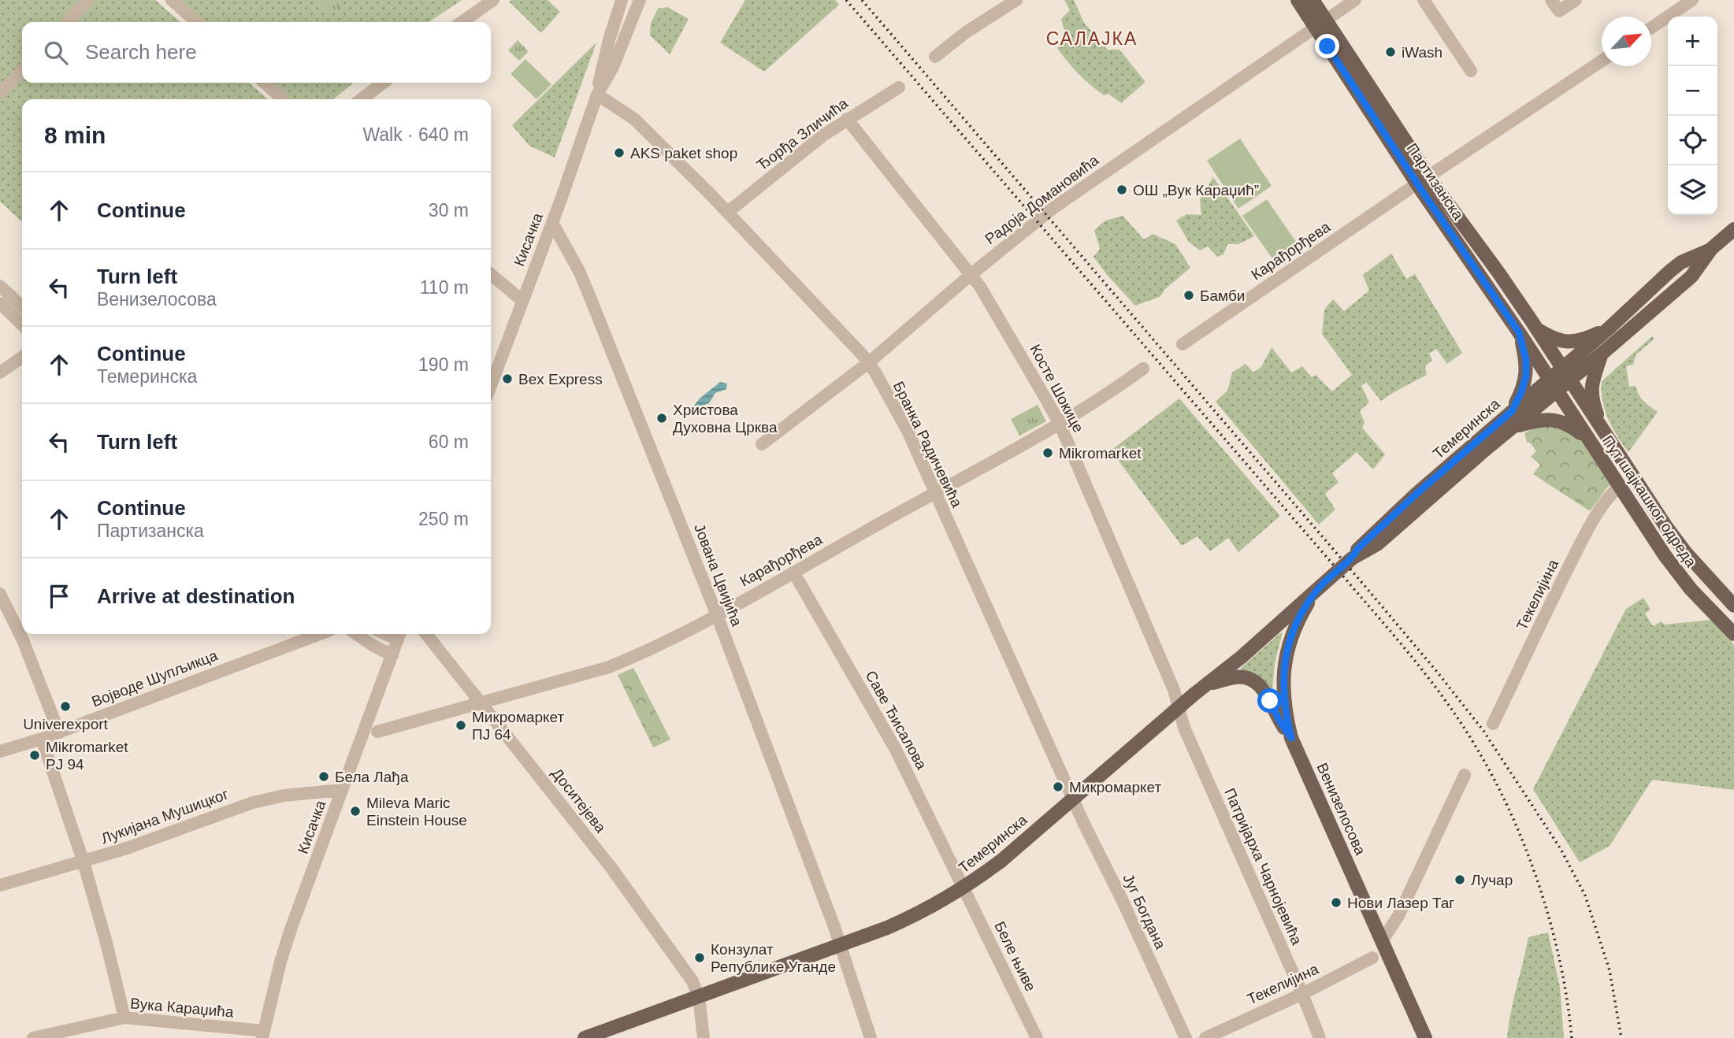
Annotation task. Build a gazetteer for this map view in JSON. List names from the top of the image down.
{
  "streets": {
    "main road": [
      "Партизанска",
      "Темеринска",
      "Пут шајкашког одреда",
      "Венизелосова"
    ],
    "street": [
      "Ђорђа Зличића",
      "Радоја Домановића",
      "Кисачка",
      "Карађорђева",
      "Косте Шокице",
      "Бранка Радичевића",
      "Јована Цвијића",
      "Текелијина",
      "Војводе Шупљикца",
      "Саве Ђисалова",
      "Доситејева",
      "Лукијана Мушицког",
      "Патријарха Чарнојевића",
      "Југ Богдана",
      "Беле њиве",
      "Вука Караџића"
    ]
  },
  "crossings": [
    ["Ђорђа Зличића", "Косте Шокице"],
    ["Ђорђа Зличића", "Бранка Радичевића"],
    ["Партизанска", "Радоја Домановића"],
    ["Партизанска", "Карађорђева"],
    ["Партизанска", "Темеринска"],
    ["Партизанска", "Пут шајкашког одреда"],
    ["Радоја Домановића", "Косте Шокице"],
    ["Радоја Домановића", "Бранка Радичевића"],
    ["Кисачка", "Бранка Радичевића"],
    ["Кисачка", "Јована Цвијића"],
    ["Кисачка", "Лукијана Мушицког"],
    ["Кисачка", "Вука Караџића"],
    ["Карађорђева", "Косте Шокице"],
    ["Карађорђева", "Бранка Радичевића"],
    ["Карађорђева", "Јована Цвијића"],
    ["Карађорђева", "Саве Ђисалова"],
    ["Карађорђева", "Доситејева"],
    ["Косте Шокице", "Темеринска"],
    ["Косте Шокице", "Патријарха Чарнојевића"],
    ["Темеринска", "Бранка Радичевића"],
    ["Темеринска", "Пут шајкашког одреда"],
    ["Темеринска", "Јована Цвијића"],
    ["Темеринска", "Саве Ђисалова"],
    ["Темеринска", "Доситејева"],
    ["Темеринска", "Венизелосова"],
    ["Темеринска", "Патријарха Чарнојевића"],
    ["Темеринска", "Југ Богдана"],
    ["Темеринска", "Беле њиве"],
    ["Бранка Радичевића", "Југ Богдана"],
    ["Пут шајкашког одреда", "Текелијина"],
    ["Текелијина", "Патријарха Чарнојевића"],
    ["Саве Ђисалова", "Беле њиве"]
  ],
  "districts": ["САЛАЈКА"],
  "places": [
    "iWash",
    "AKS paket shop",
    "ОШ „Вук Караџић”",
    "Бамби",
    "Bex Express",
    "Христова Духовна Црква",
    "Mikromarket",
    "Univerexport",
    "Микромаркет ПЈ 64",
    "Mikromarket PJ 94",
    "Бела Лађа",
    "Микромаркет",
    "Mileva Maric Einstein House",
    "Лучар",
    "Нови Лазер Таг",
    "Конзулат Републике Уганде"
  ],
  "north": "top right",
  "page": {
    "map_buttons": ["+", "−"],
    "search": "Search here",
    "heading": ["8 min", "Walk · 640 m"],
    "list": [
      ["Continue", "30 m"],
      ["Turn left", "Венизелосова", "110 m"],
      ["Continue", "Темеринска", "190 m"],
      ["Turn left", "60 m"],
      ["Continue", "Партизанска", "250 m"],
      "Arrive at destination"
    ]
  }
}
